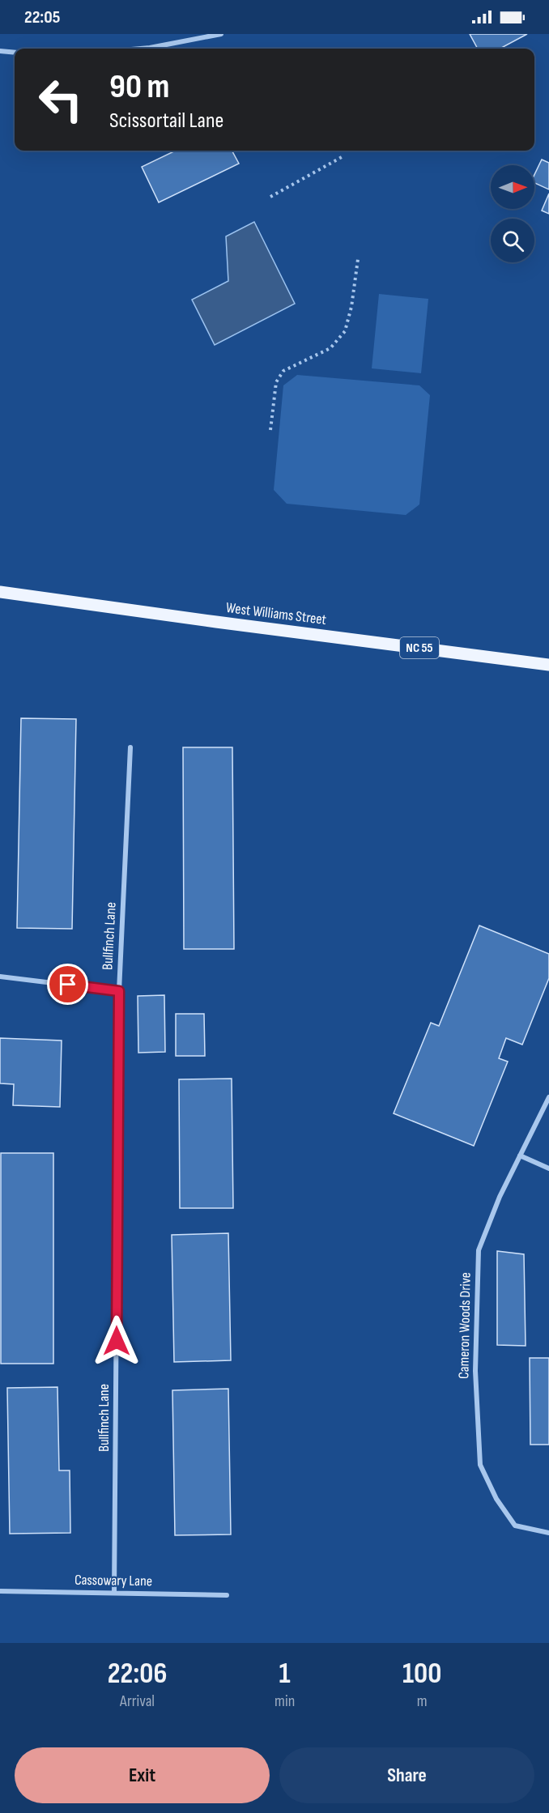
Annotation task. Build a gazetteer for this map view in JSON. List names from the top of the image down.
{
  "streets": {
    "main road": ["West Williams Street", "NC 55"],
    "street": ["Bullfinch Lane", "Cameron Woods Drive", "Cassowary Lane"]
  },
  "crossings": [
    ["Bullfinch Lane", "Cassowary Lane"]
  ],
  "north": "right",
  "page": {
    "status": "22:05",
    "turn": ["90 m", "Scissortail Lane"],
    "eta": [
      "22:06",
      "Arrival",
      "1",
      "min",
      "100",
      "m"
    ],
    "buttons": ["Exit", "Share"]
  }
}
